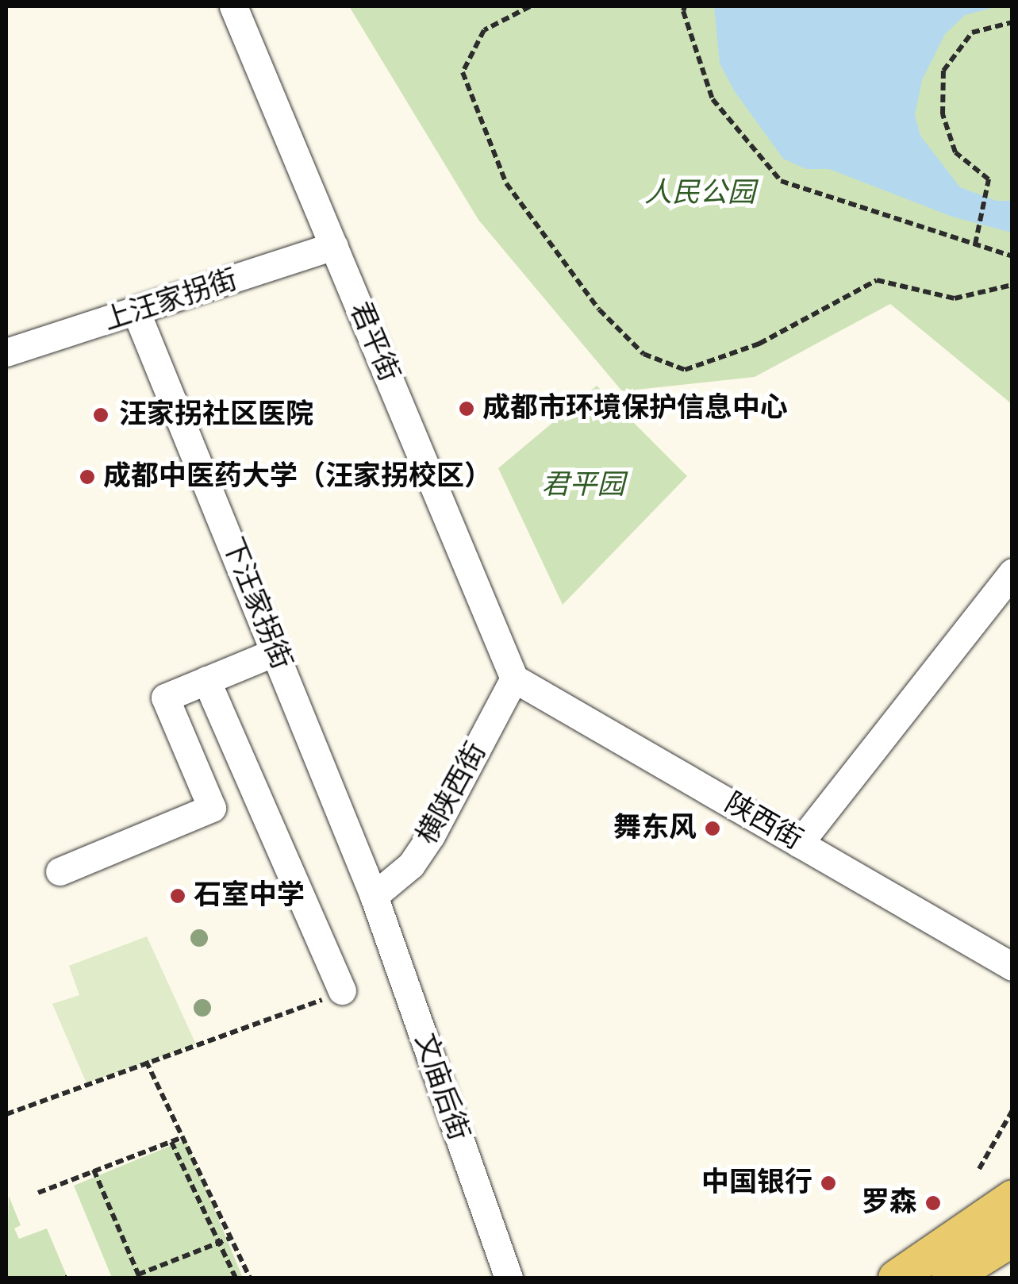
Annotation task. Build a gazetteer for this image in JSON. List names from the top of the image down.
{
  "streets": {
    "street": [
      "上汪家拐街",
      "君平街",
      "下汪家拐街",
      "横陕西街",
      "陕西街",
      "文庙后街"
    ]
  },
  "crossings": [
    ["上汪家拐街", "君平街"],
    ["上汪家拐街", "下汪家拐街"],
    ["君平街", "横陕西街"],
    ["君平街", "陕西街"],
    ["下汪家拐街", "横陕西街"],
    ["下汪家拐街", "文庙后街"],
    ["横陕西街", "陕西街"],
    ["横陕西街", "文庙后街"]
  ],
  "parks": ["人民公园", "君平园"],
  "places": [
    "成都市环境保护信息中心",
    "汪家拐社区医院",
    "成都中医药大学（汪家拐校区）",
    "舞东风",
    "石室中学",
    "中国银行",
    "罗森"
  ]
}
